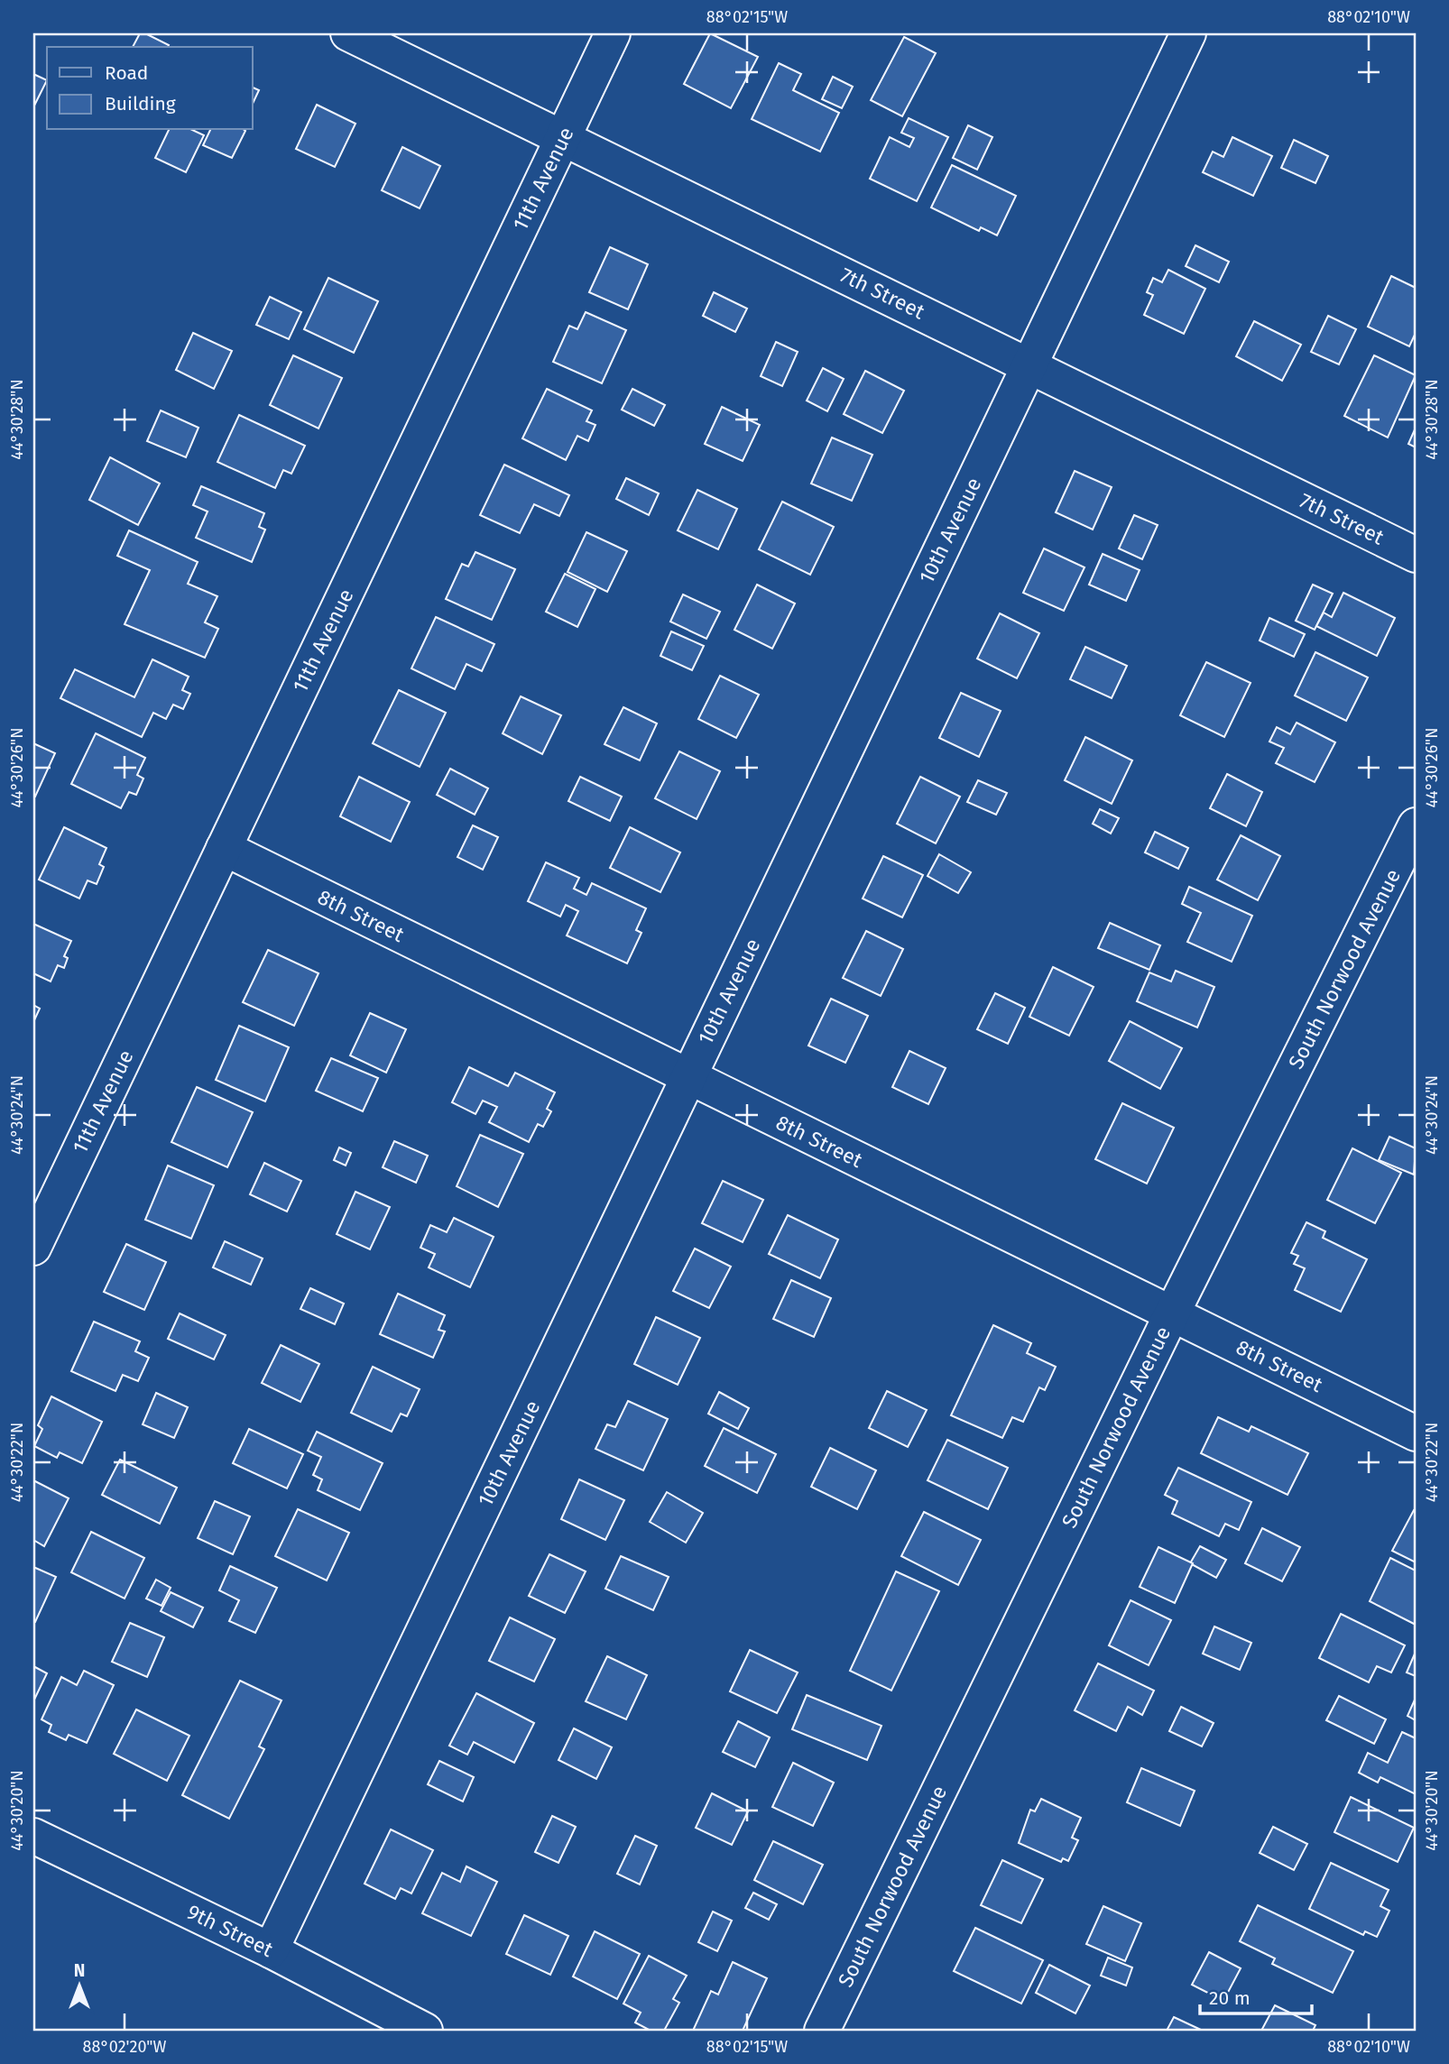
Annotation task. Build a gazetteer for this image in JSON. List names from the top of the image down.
{
  "streets": {
    "street": [
      "11th Avenue",
      "7th Street",
      "10th Avenue",
      "8th Street",
      "South Norwood Avenue",
      "9th Street"
    ]
  },
  "crossings": [
    ["11th Avenue", "7th Street"],
    ["11th Avenue", "8th Street"],
    ["7th Street", "10th Avenue"],
    ["10th Avenue", "8th Street"],
    ["10th Avenue", "9th Street"],
    ["8th Street", "South Norwood Avenue"]
  ],
  "legend": ["Road", "Building"],
  "scale_bar": "20 m",
  "north": "top",
  "coordinates": [
    "88°02'15\"W",
    "88°02'10\"W",
    "44°30'28\"N",
    "44°30'26\"N",
    "44°30'24\"N",
    "44°30'22\"N",
    "44°30'20\"N",
    "88°02'20\"W"
  ]
}
